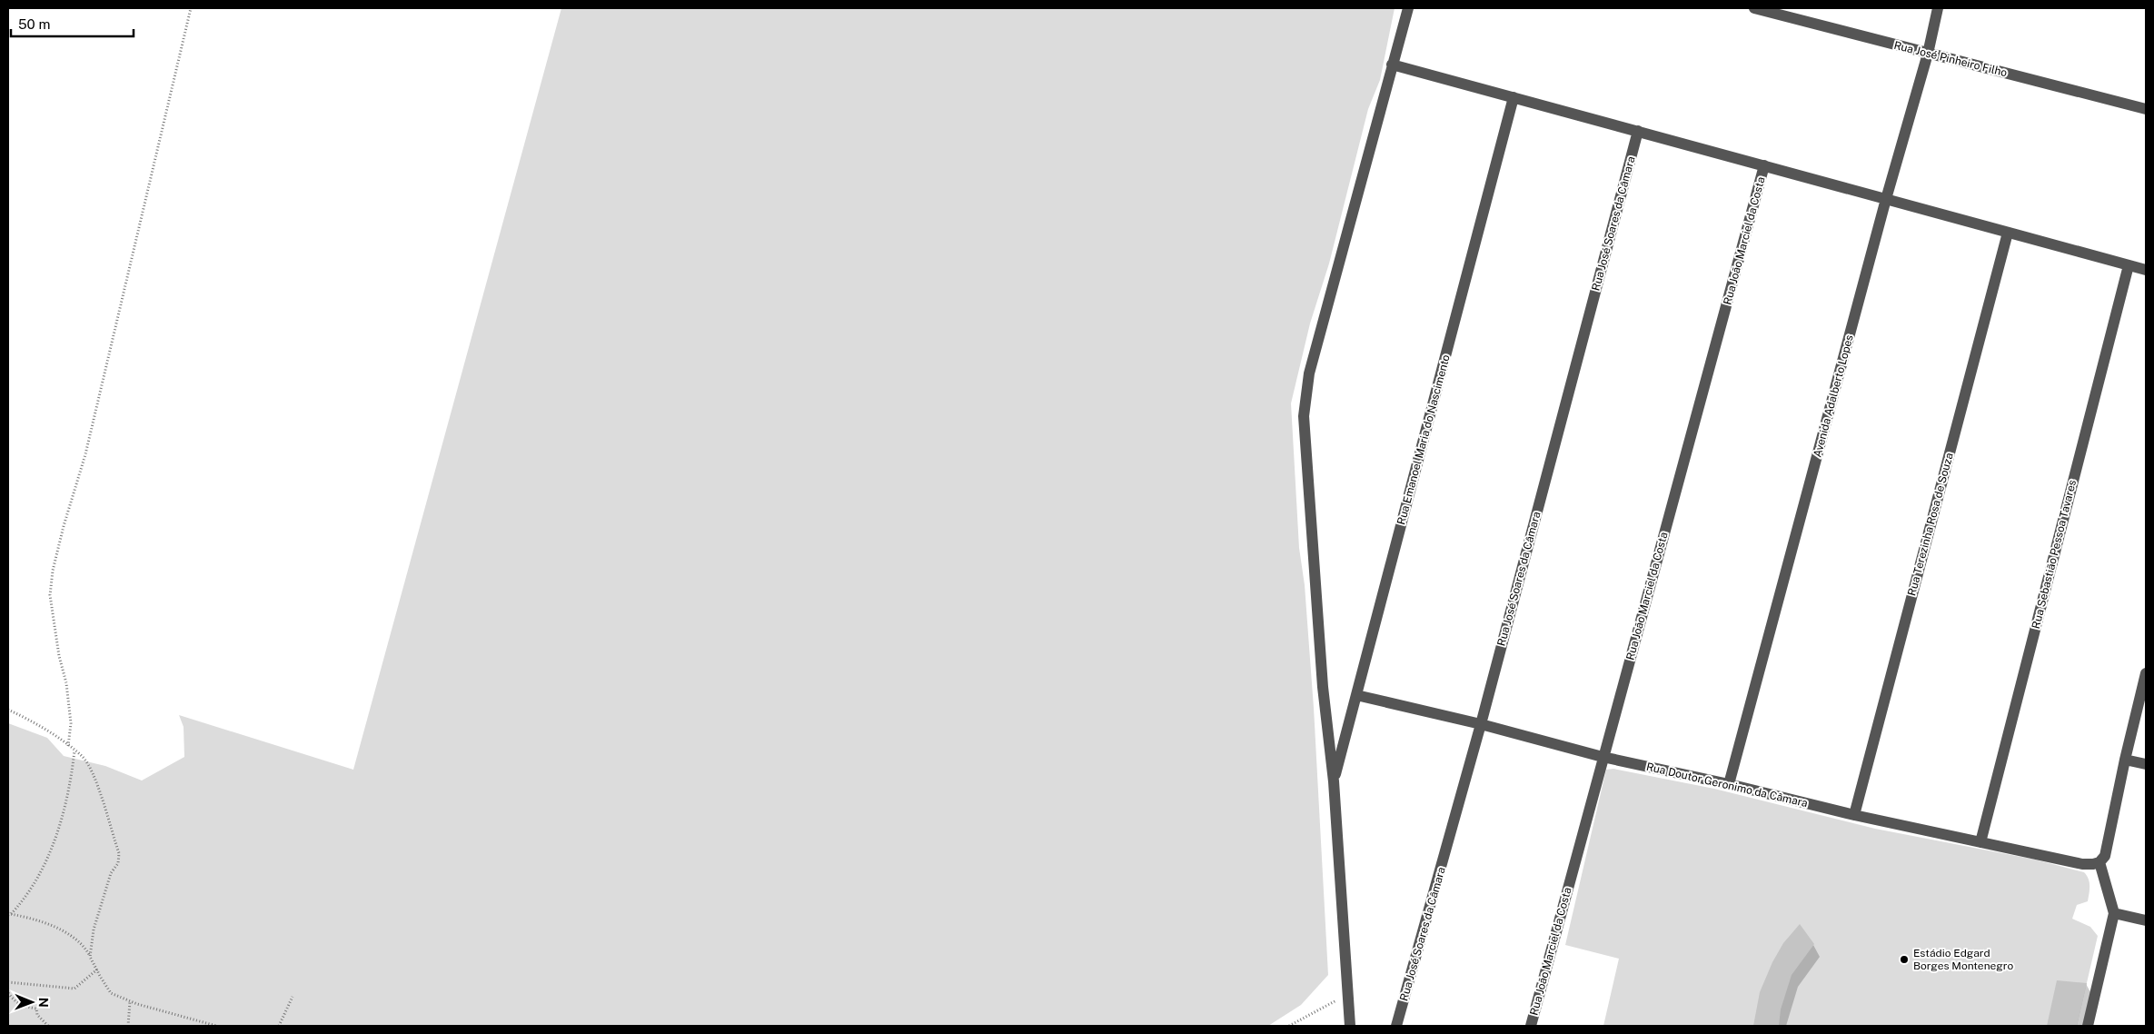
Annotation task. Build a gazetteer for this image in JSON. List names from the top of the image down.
{
  "streets": {
    "street": [
      "Rua José Pinheiro Filho",
      "Rua José Soares da Câmara",
      "Rua João Marciel da Costa",
      "Avenida Adalberto Lopes",
      "Rua Emanoel Maria do Nascimento",
      "Rua Terezinha Rosa de Souza",
      "Rua Sebastião Pessoa Tavares",
      "Rua Doutor Geronimo da Câmara"
    ]
  },
  "crossings": [
    ["Rua José Pinheiro Filho", "Avenida Adalberto Lopes"],
    ["Rua José Soares da Câmara", "Rua Doutor Geronimo da Câmara"],
    ["Rua João Marciel da Costa", "Rua Doutor Geronimo da Câmara"],
    ["Avenida Adalberto Lopes", "Rua Doutor Geronimo da Câmara"],
    ["Rua Emanoel Maria do Nascimento", "Rua Doutor Geronimo da Câmara"],
    ["Rua Terezinha Rosa de Souza", "Rua Doutor Geronimo da Câmara"],
    ["Rua Sebastião Pessoa Tavares", "Rua Doutor Geronimo da Câmara"]
  ],
  "places": ["Estádio Edgard Borges Montenegro"],
  "scale_bar": "50 m",
  "north": "right"
}
